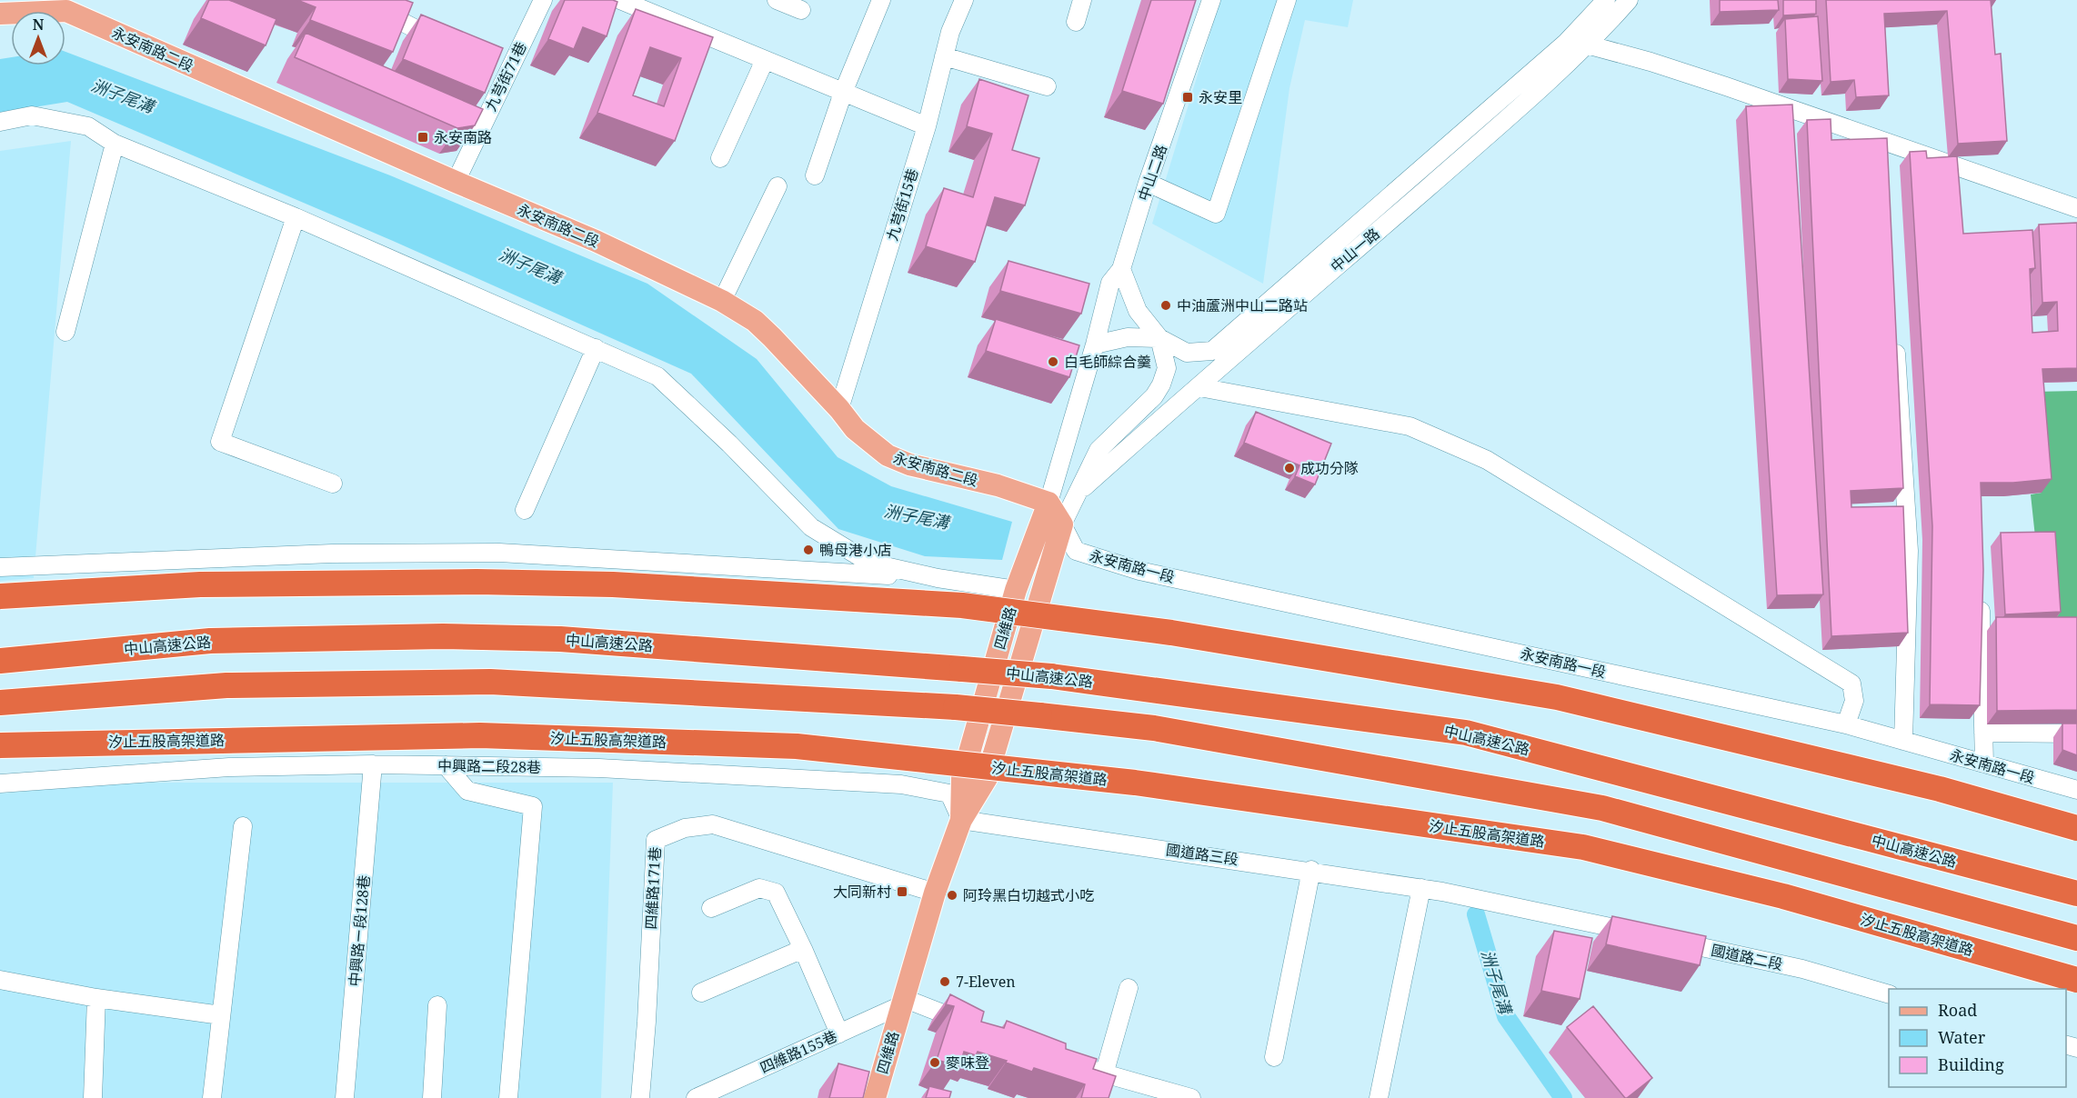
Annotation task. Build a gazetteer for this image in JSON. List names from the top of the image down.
{
  "streets": {
    "highway": ["中山高速公路", "汐止五股高架道路"],
    "main road": ["永安南路二段", "四維路"],
    "street": [
      "九芎街71巷",
      "中山二路",
      "九芎街15巷",
      "中山一路",
      "永安南路一段",
      "中興路二段28巷",
      "國道路三段",
      "四維路171巷",
      "中興路ㄧ段128巷",
      "國道路二段",
      "四維路155巷"
    ]
  },
  "crossings": [
    ["永安南路二段", "九芎街71巷"],
    ["永安南路二段", "中山二路"],
    ["永安南路二段", "九芎街15巷"],
    ["永安南路二段", "四維路"],
    ["中山二路", "中山一路"],
    ["中山二路", "四維路"],
    ["中山一路", "永安南路一段"],
    ["中山一路", "四維路"],
    ["永安南路一段", "四維路"],
    ["四維路", "中興路二段28巷"],
    ["四維路", "國道路三段"],
    ["四維路", "四維路171巷"],
    ["四維路", "四維路155巷"],
    ["中興路二段28巷", "國道路三段"],
    ["中興路二段28巷", "中興路ㄧ段128巷"]
  ],
  "water": ["洲子尾溝"],
  "places": {
    "transit": ["永安里", "永安南路", "大同新村"],
    "other": [
      "中油蘆洲中山二路站",
      "白毛師綜合羹",
      "成功分隊",
      "鴨母港小店",
      "阿玲黑白切越式小吃",
      "7-Eleven",
      "麥味登"
    ]
  },
  "legend": ["Road", "Water", "Building"],
  "north": "top"
}
